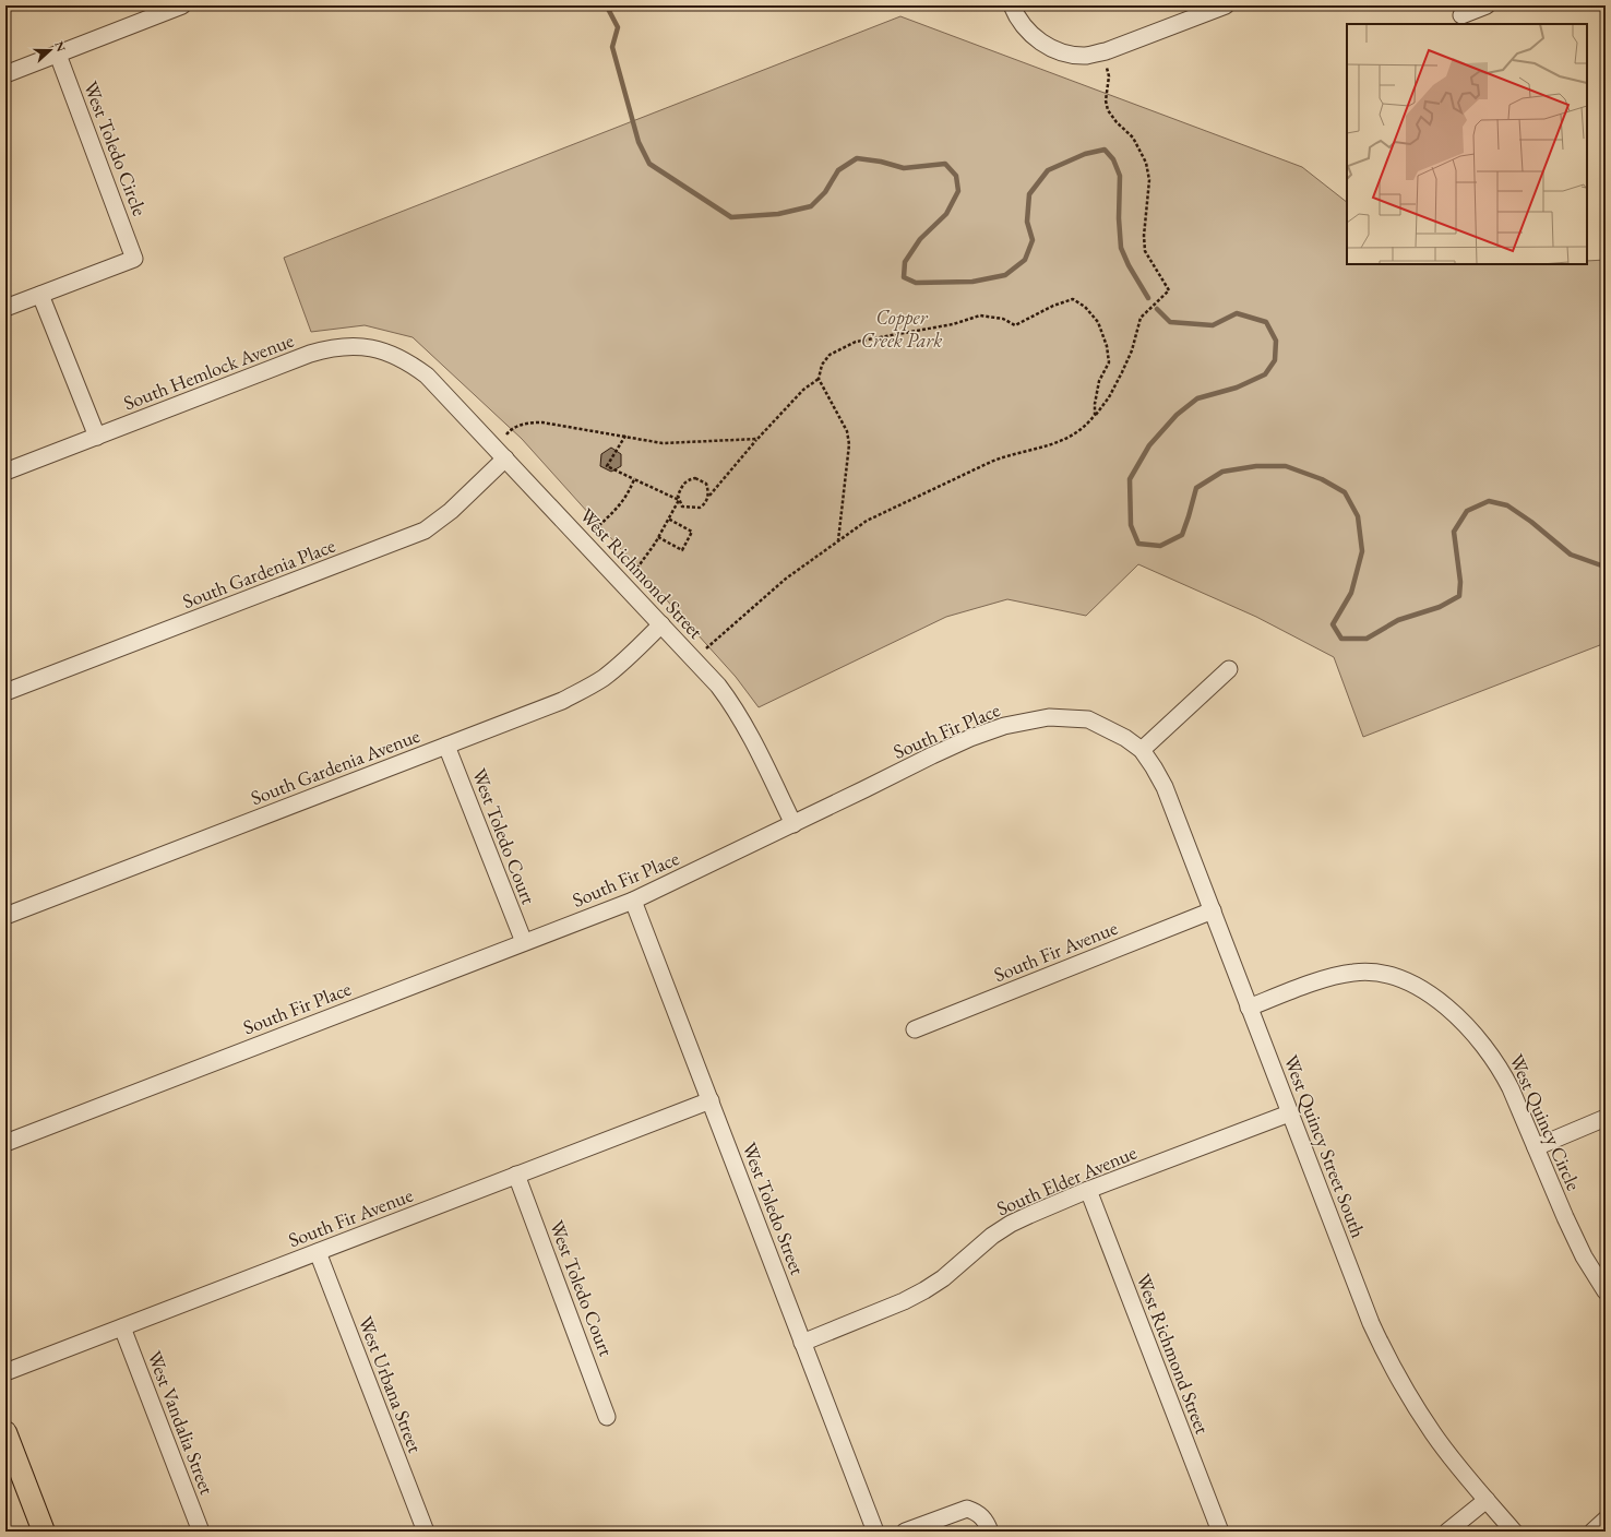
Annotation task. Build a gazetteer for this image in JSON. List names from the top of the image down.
{
  "streets": {
    "street": [
      "West Toledo Circle",
      "South Hemlock Avenue",
      "South Gardenia Place",
      "West Richmond Street",
      "South Fir Place",
      "South Gardenia Avenue",
      "West Toledo Court",
      "South Fir Avenue",
      "West Quincy Circle",
      "West Quincy Street South",
      "South Elder Avenue",
      "West Toledo Street",
      "West Urbana Street",
      "West Vandalia Street"
    ]
  },
  "crossings": [
    ["South Hemlock Avenue", "West Richmond Street"],
    ["South Gardenia Place", "West Richmond Street"],
    ["West Richmond Street", "South Fir Place"],
    ["West Richmond Street", "South Gardenia Avenue"],
    ["West Richmond Street", "South Elder Avenue"],
    ["South Fir Place", "West Toledo Court"],
    ["South Fir Place", "West Quincy Street South"],
    ["South Fir Place", "West Toledo Street"],
    ["South Gardenia Avenue", "West Toledo Court"],
    ["West Toledo Court", "South Fir Avenue"],
    ["South Fir Avenue", "West Quincy Street South"],
    ["South Fir Avenue", "West Toledo Street"],
    ["South Fir Avenue", "West Urbana Street"],
    ["South Fir Avenue", "West Vandalia Street"],
    ["West Quincy Circle", "West Quincy Street South"],
    ["West Quincy Street South", "South Elder Avenue"],
    ["South Elder Avenue", "West Toledo Street"]
  ],
  "parks": ["Copper Creek Park"],
  "north": "right"
}
